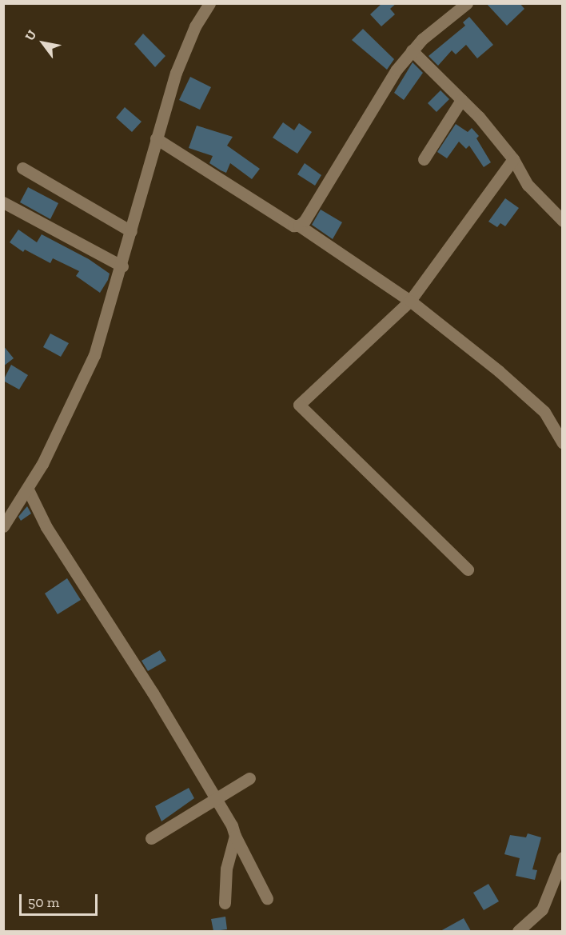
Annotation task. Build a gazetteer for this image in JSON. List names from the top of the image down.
{
  "scale_bar": "50 m",
  "north": "top left"
}
